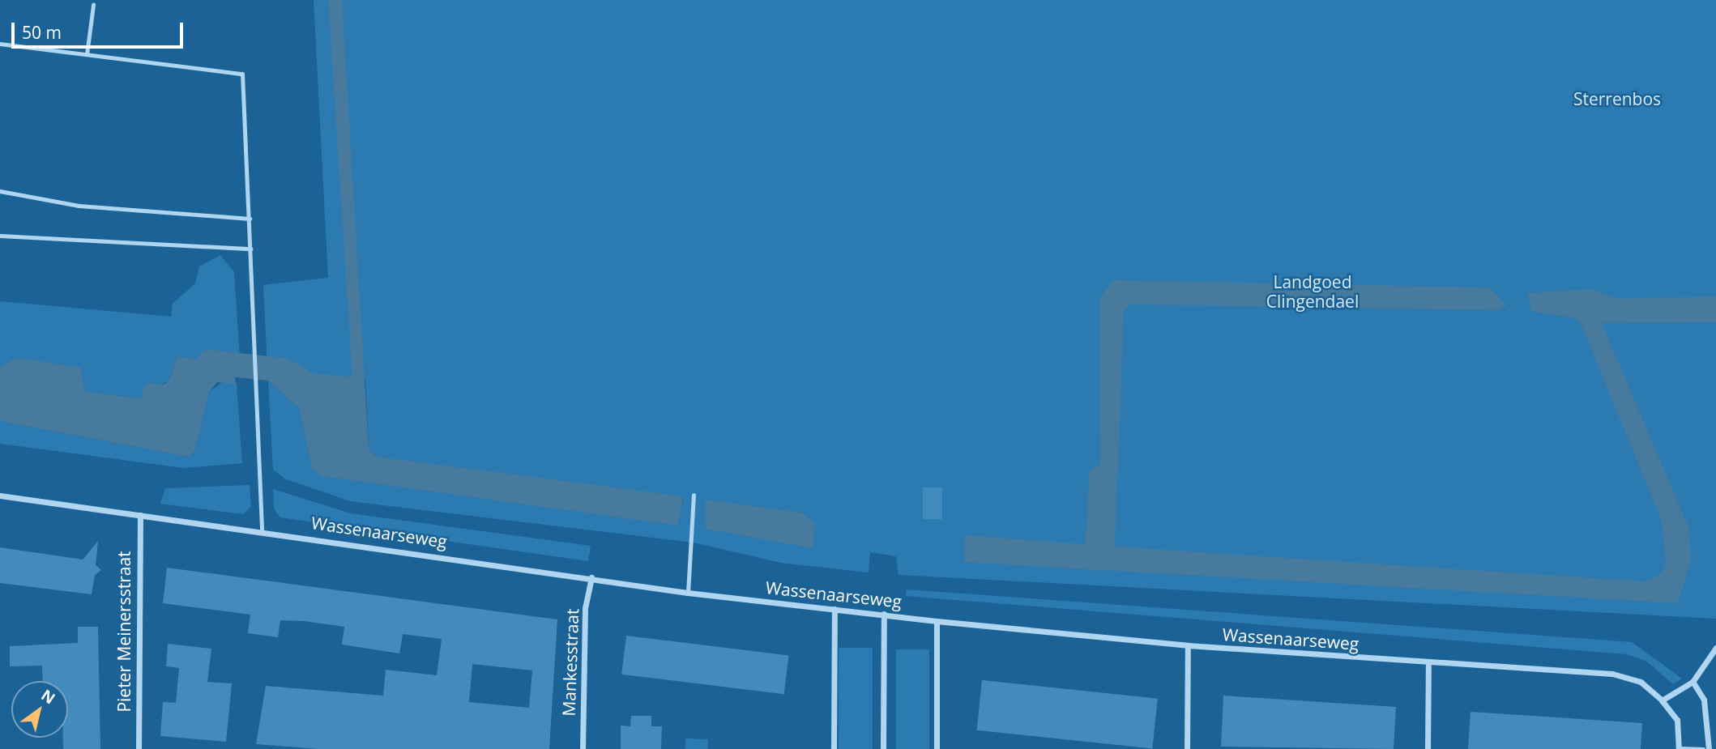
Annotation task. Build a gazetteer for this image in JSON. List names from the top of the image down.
{
  "streets": {
    "street": ["Wassenaarseweg", "Pieter Meinersstraat", "Mankesstraat"]
  },
  "crossings": [
    ["Wassenaarseweg", "Pieter Meinersstraat"],
    ["Wassenaarseweg", "Mankesstraat"]
  ],
  "parks": ["Sterrenbos", "Landgoed Clingendael"],
  "scale_bar": "50 m",
  "north": "top right"
}
